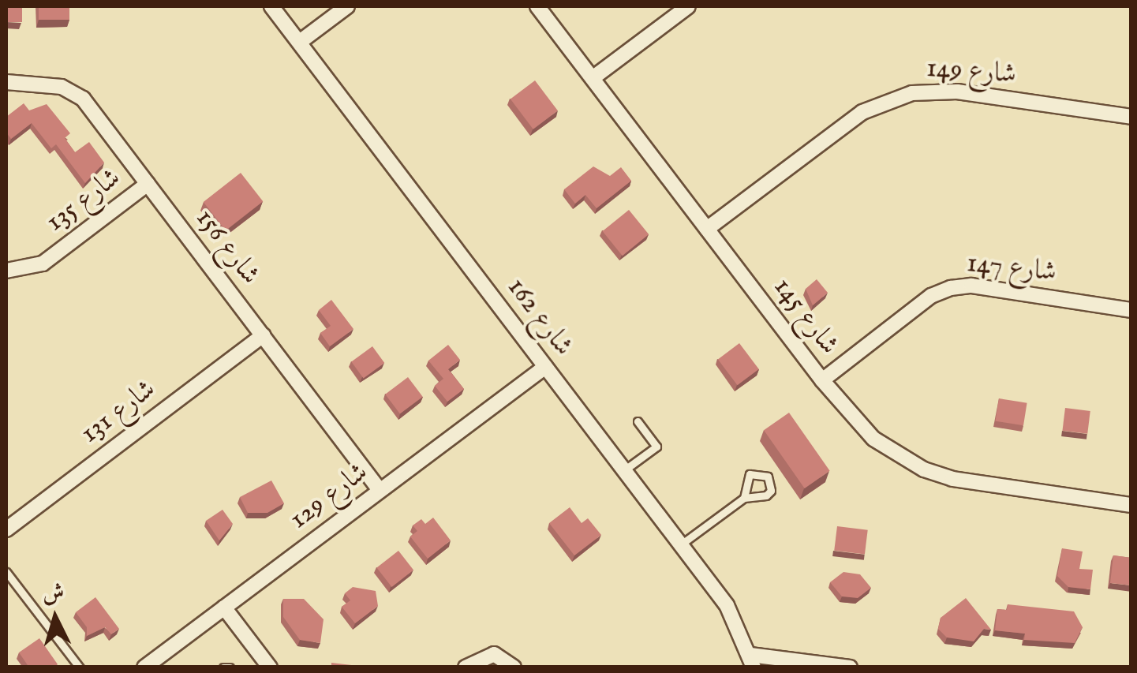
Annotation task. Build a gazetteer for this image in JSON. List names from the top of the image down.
{
  "streets": {
    "street": [
      "شارع 149",
      "شارع 135",
      "شارع 156",
      "شارع 147",
      "شارع 145",
      "شارع 162",
      "شارع 131",
      "شارع 129"
    ]
  },
  "crossings": [
    ["شارع 149", "شارع 145"],
    ["شارع 135", "شارع 156"],
    ["شارع 156", "شارع 131"],
    ["شارع 156", "شارع 129"],
    ["شارع 147", "شارع 145"],
    ["شارع 162", "شارع 129"]
  ],
  "north": "top"
}
